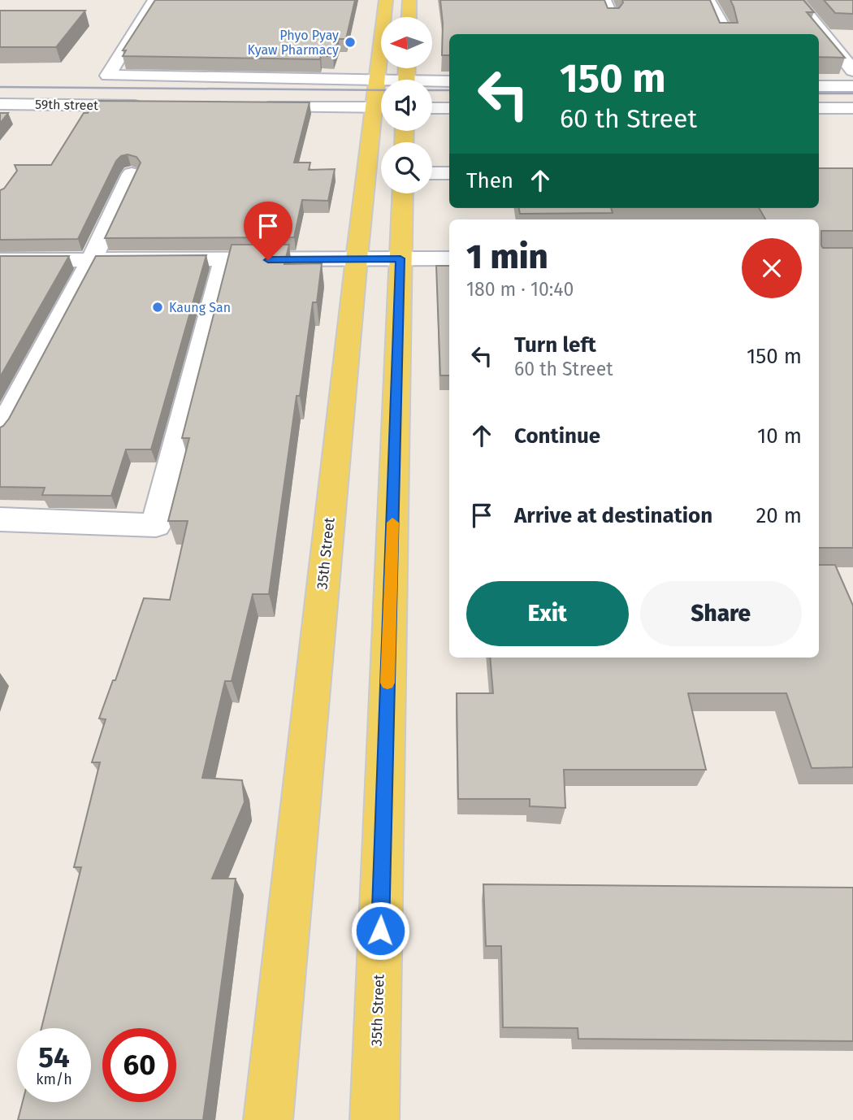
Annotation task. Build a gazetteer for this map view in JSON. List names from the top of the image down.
{
  "streets": {
    "main road": ["35th Street"],
    "street": ["59th street"]
  },
  "places": ["Phyo Pyay Kyaw Pharmacy", "Kaung San"],
  "north": "left",
  "page": {
    "turn": ["150 m", "60 th Street"],
    "then": "Then",
    "heading": ["1 min", "180 m · 10:40"],
    "list": [
      {
        "name": "Turn left",
        "note": "60 th Street",
        "value": "150 m"
      },
      {
        "name": "Continue",
        "value": "10 m"
      },
      {
        "name": "Arrive at destination",
        "value": "20 m"
      }
    ],
    "buttons": ["Exit", "Share"],
    "speed": "54 km/h",
    "limit": "60"
  }
}
